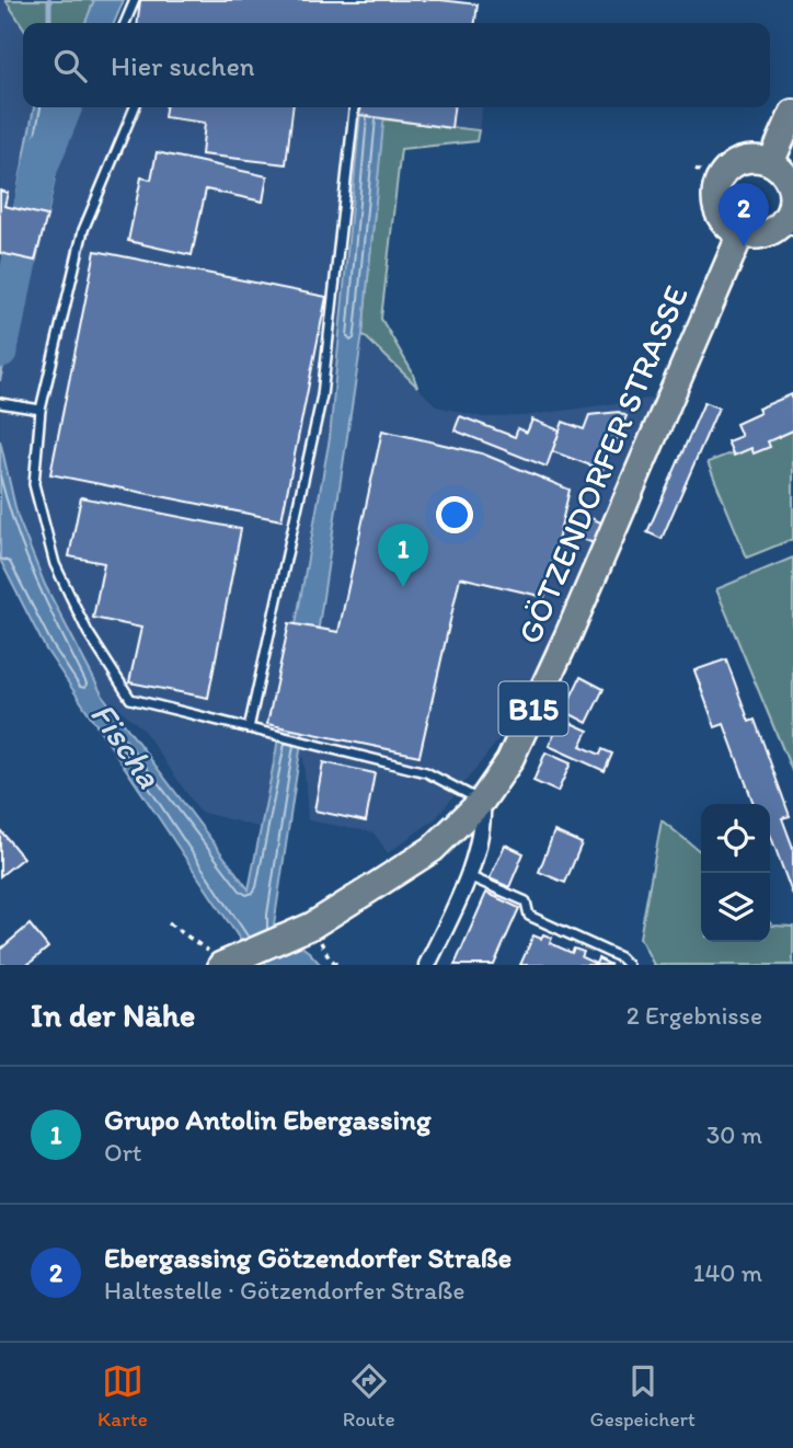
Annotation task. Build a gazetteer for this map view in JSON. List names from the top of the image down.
{
  "streets": {
    "main road": ["GÖTZENDORFER STRASSE", "B15"]
  },
  "water": ["Fischa"],
  "page": {
    "search": "Hier suchen",
    "pins": ["2", "1"],
    "heading": ["In der Nähe", "2 Ergebnisse"],
    "list": [
      {
        "mark": "1",
        "name": "Grupo Antolin Ebergassing",
        "note": "Ort",
        "value": "30 m"
      },
      {
        "mark": "2",
        "name": "Ebergassing Götzendorfer Straße",
        "note": "Haltestelle · Götzendorfer Straße",
        "value": "140 m"
      }
    ],
    "nav": ["Karte", "Route", "Gespeichert"]
  }
}
